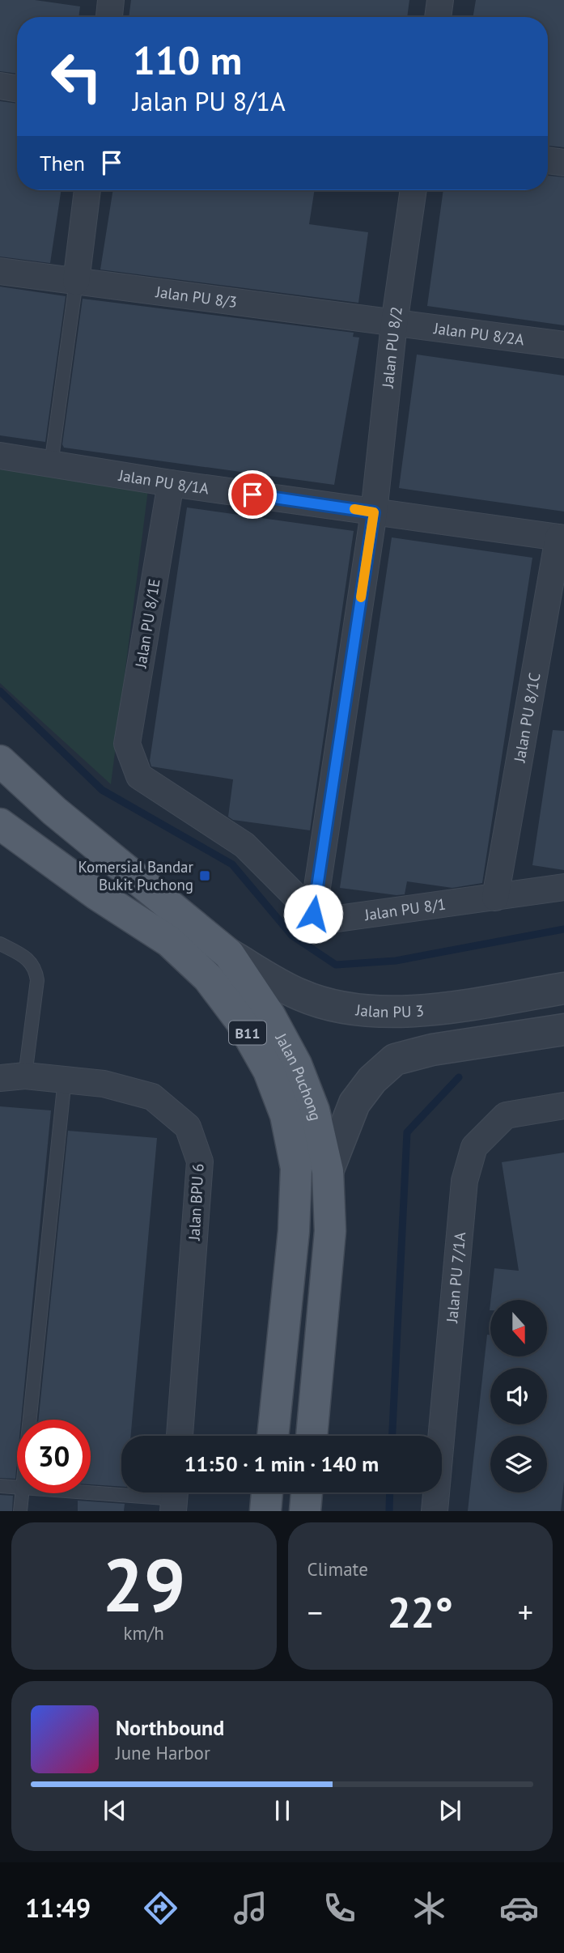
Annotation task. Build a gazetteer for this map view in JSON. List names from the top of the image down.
{
  "streets": {
    "main road": ["B11", "Jalan Puchong"],
    "street": [
      "Jalan PU 8/3",
      "Jalan PU 8/2A",
      "Jalan PU 8/2",
      "Jalan PU 8/1A",
      "Jalan PU 8/1E",
      "Jalan PU 8/1C",
      "Jalan PU 8/1",
      "Jalan PU 3",
      "Jalan BPU 6",
      "Jalan PU 7/1A"
    ]
  },
  "crossings": [
    ["Jalan PU 8/3", "Jalan PU 8/2A"],
    ["Jalan PU 8/3", "Jalan PU 8/2"],
    ["Jalan PU 8/2A", "Jalan PU 8/2"],
    ["Jalan PU 8/2", "Jalan PU 8/1A"],
    ["Jalan PU 8/2", "Jalan PU 8/1E"],
    ["Jalan PU 8/2", "Jalan PU 8/1"],
    ["Jalan PU 8/1A", "Jalan PU 8/1E"],
    ["Jalan PU 8/1A", "Jalan PU 8/1C"],
    ["Jalan PU 8/1E", "Jalan PU 8/1"],
    ["Jalan PU 8/1C", "Jalan PU 8/1"],
    ["Jalan PU 3", "Jalan Puchong"]
  ],
  "places": {
    "transit": ["Komersial Bandar Bukit Puchong"]
  },
  "north": "bottom",
  "page": {
    "turn": ["110 m", "Jalan PU 8/1A"],
    "then": "Then",
    "limit": "30",
    "trip": "11:50 · 1 min · 140 m",
    "tile": [
      ["29", "km/h"],
      "Climate"
    ],
    "heat": ["−", "22°", "+"],
    "song": ["Northbound", "June Harbor"],
    "tabs": "11:49"
  }
}
